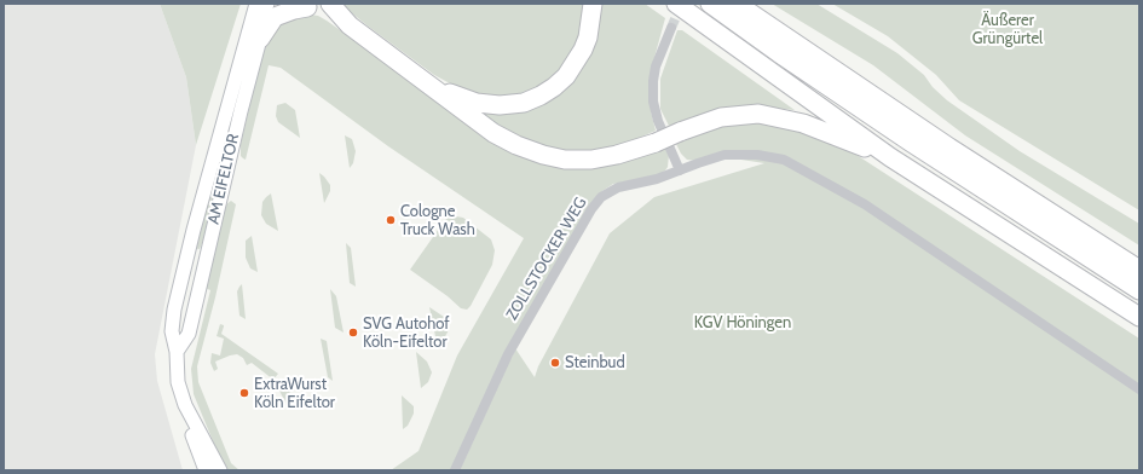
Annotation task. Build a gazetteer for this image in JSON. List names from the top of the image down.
{
  "streets": {
    "main road": ["AM EIFELTOR"],
    "street": ["ZOLLSTOCKER WEG"]
  },
  "parks": ["Äußerer Grüngürtel", "KGV Höningen"],
  "places": [
    "Cologne Truck Wash",
    "SVG Autohof Köln-Eifeltor",
    "Steinbud",
    "ExtraWurst Köln Eifeltor"
  ]
}
